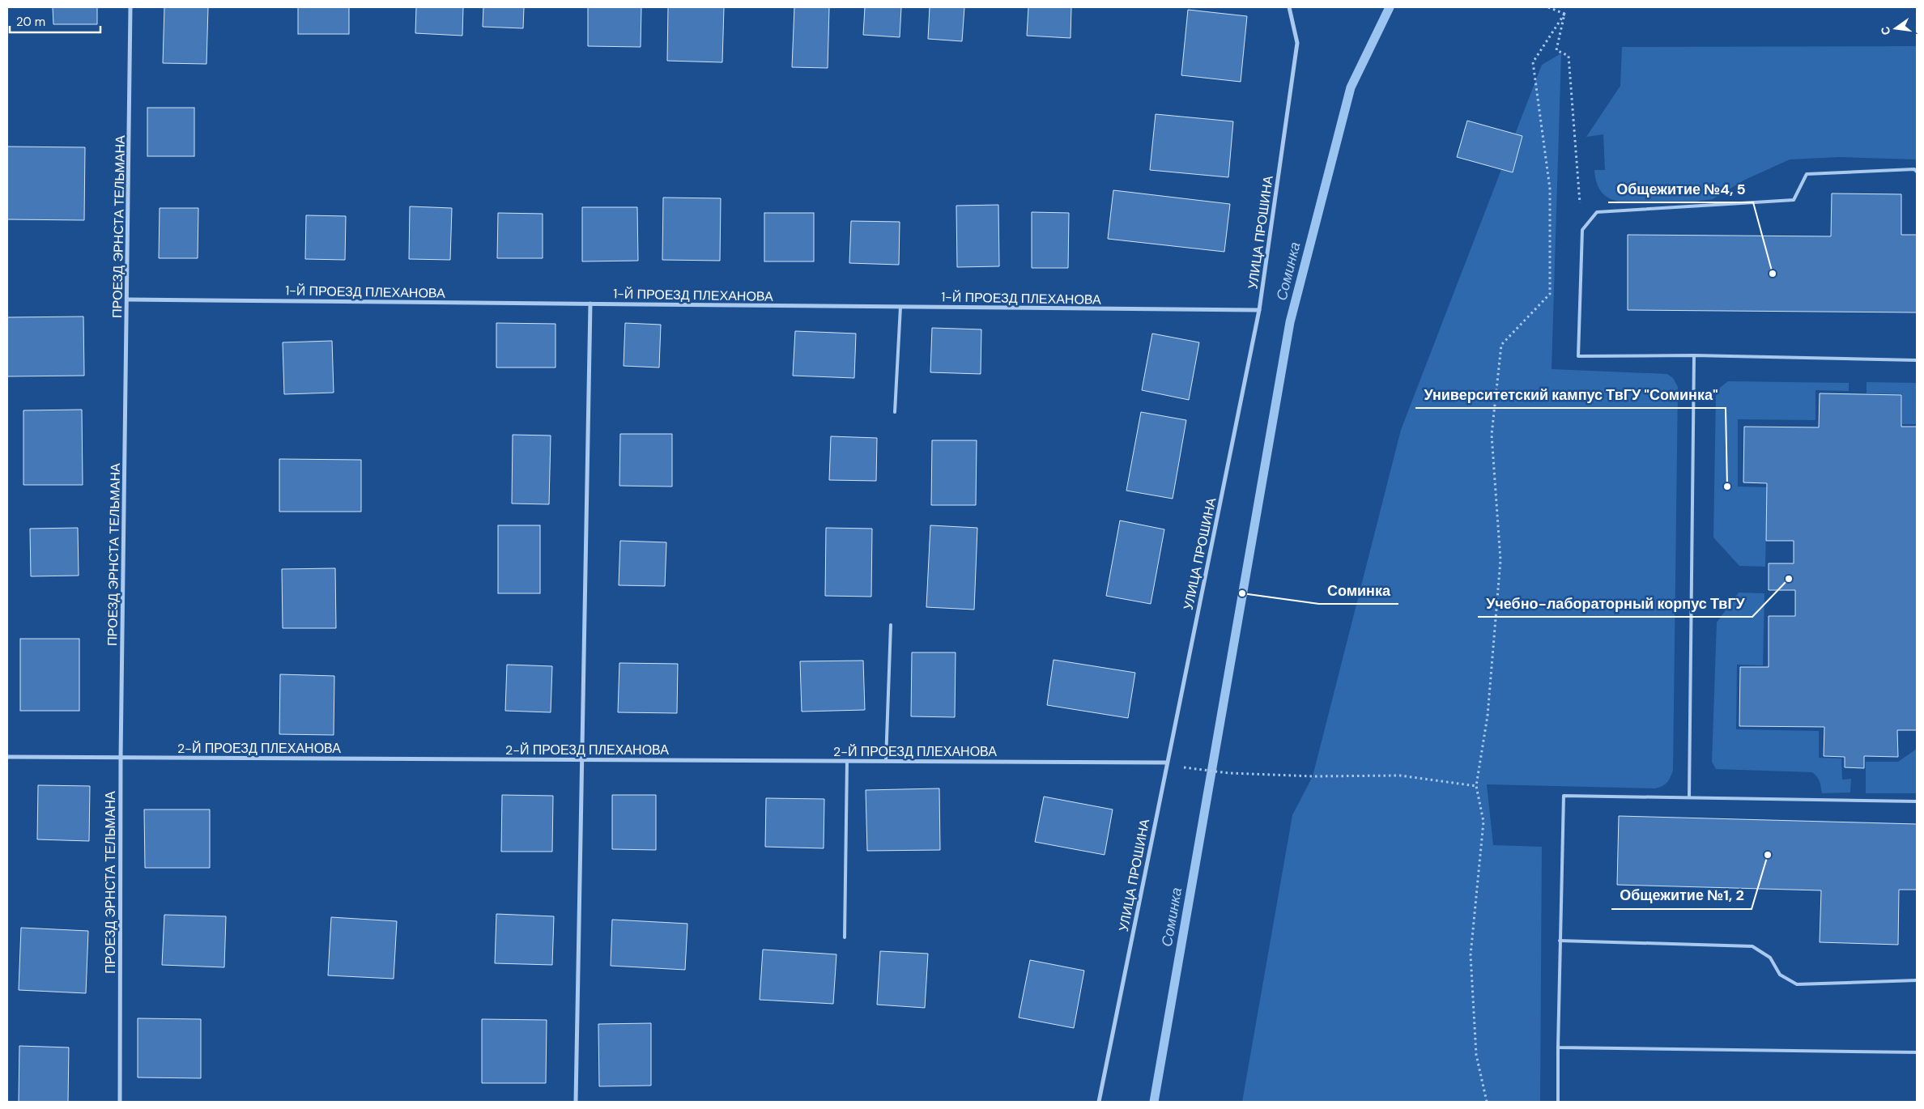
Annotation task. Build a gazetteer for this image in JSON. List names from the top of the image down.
{
  "streets": {
    "street": [
      "ПРОЕЗД ЭРНСТА ТЕЛЬМАНА",
      "УЛИЦА ПРОШИНА",
      "1-Й ПРОЕЗД ПЛЕХАНОВА",
      "2-Й ПРОЕЗД ПЛЕХАНОВА"
    ]
  },
  "crossings": [
    ["ПРОЕЗД ЭРНСТА ТЕЛЬМАНА", "1-Й ПРОЕЗД ПЛЕХАНОВА"],
    ["ПРОЕЗД ЭРНСТА ТЕЛЬМАНА", "2-Й ПРОЕЗД ПЛЕХАНОВА"],
    ["УЛИЦА ПРОШИНА", "1-Й ПРОЕЗД ПЛЕХАНОВА"],
    ["УЛИЦА ПРОШИНА", "2-Й ПРОЕЗД ПЛЕХАНОВА"]
  ],
  "water": ["Соминка"],
  "places": [
    "Общежитие №4, 5",
    "Университетский кампус ТвГУ \"Соминка\"",
    "Учебно-лабораторный корпус ТвГУ",
    "Соминка",
    "Общежитие №1, 2"
  ],
  "scale_bar": "20 m",
  "north": "left"
}
